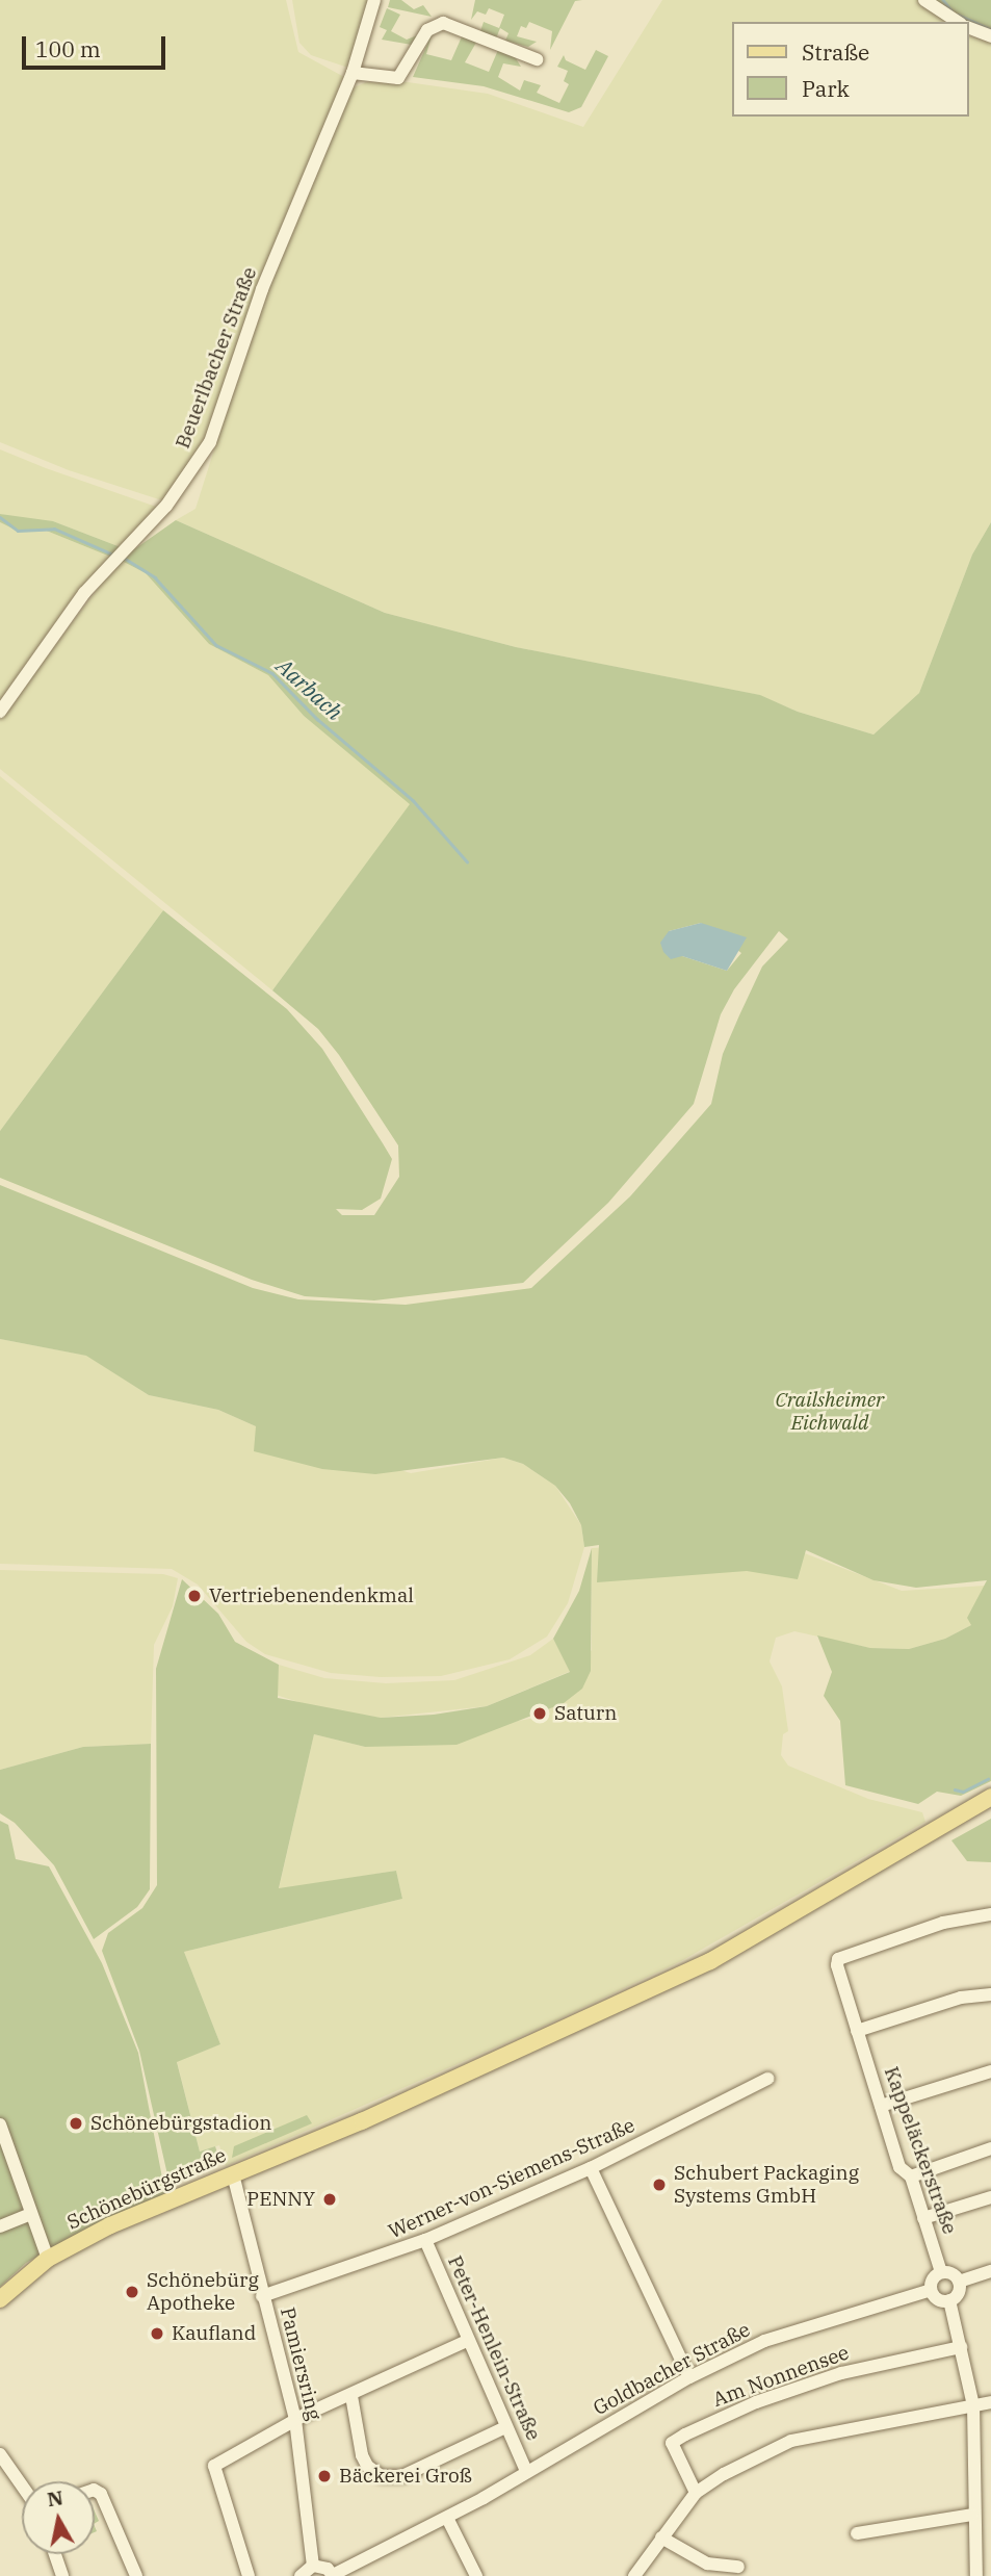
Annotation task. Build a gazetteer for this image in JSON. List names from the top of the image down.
{
  "streets": {
    "main road": ["Schönebürgstraße"],
    "street": [
      "Beuerlbacher Straße",
      "Kappeläckerstraße",
      "Werner-von-Siemens-Straße",
      "Peter-Henlein-Straße",
      "Pamiersring",
      "Goldbacher Straße",
      "Am Nonnensee"
    ]
  },
  "crossings": [
    ["Kappeläckerstraße", "Goldbacher Straße"],
    ["Werner-von-Siemens-Straße", "Peter-Henlein-Straße"],
    ["Werner-von-Siemens-Straße", "Pamiersring"],
    ["Schönebürgstraße", "Pamiersring"],
    ["Peter-Henlein-Straße", "Goldbacher Straße"],
    ["Pamiersring", "Goldbacher Straße"]
  ],
  "water": ["Aarbach"],
  "parks": ["Crailsheimer Eichwald"],
  "places": [
    "Vertriebenendenkmal",
    "Saturn",
    "Schönebürgstadion",
    "Schubert Packaging Systems GmbH",
    "PENNY",
    "Schönebürg Apotheke",
    "Kaufland",
    "Bäckerei Groß"
  ],
  "legend": ["Straße", "Park"],
  "scale_bar": "100 m",
  "north": "top"
}
